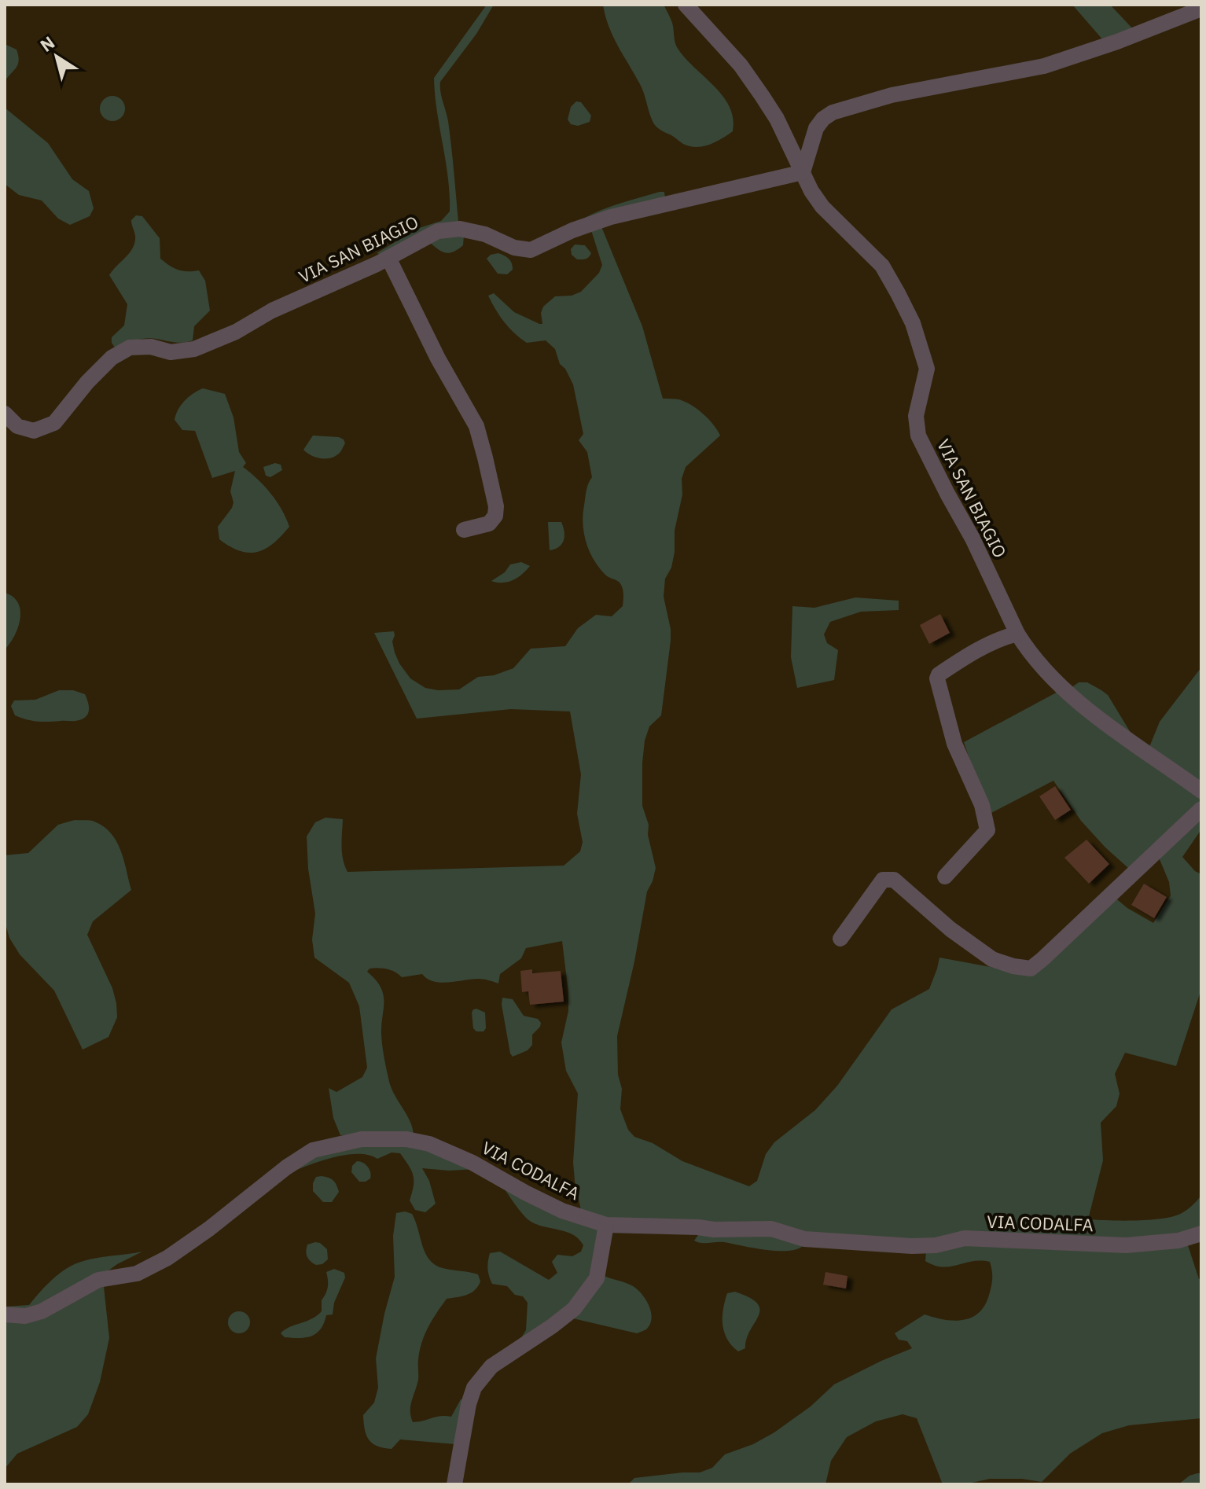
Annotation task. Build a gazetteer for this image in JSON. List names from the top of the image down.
{
  "streets": {
    "street": ["VIA SAN BIAGIO", "VIA CODALFA"]
  },
  "north": "top left"
}
